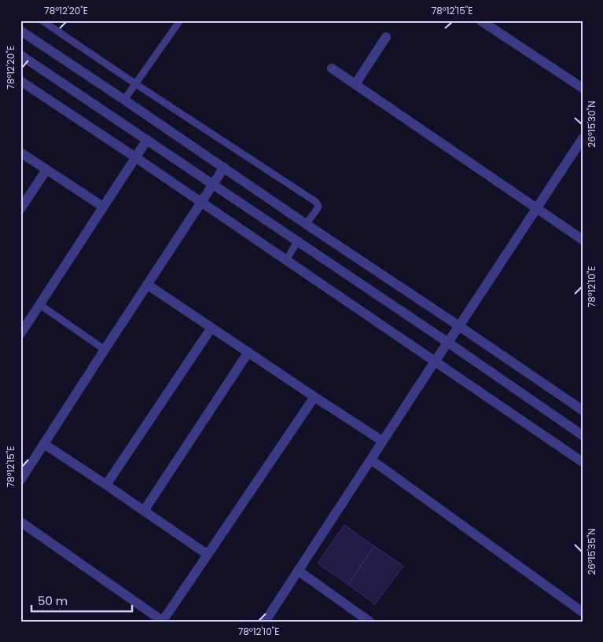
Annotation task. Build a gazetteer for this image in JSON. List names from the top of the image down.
{
  "scale_bar": "50 m",
  "coordinates": [
    "78°12'20\"E",
    "78°12'15\"E",
    "26°15'30\"N",
    "78°12'10\"E",
    "26°15'35\"N"
  ]
}
